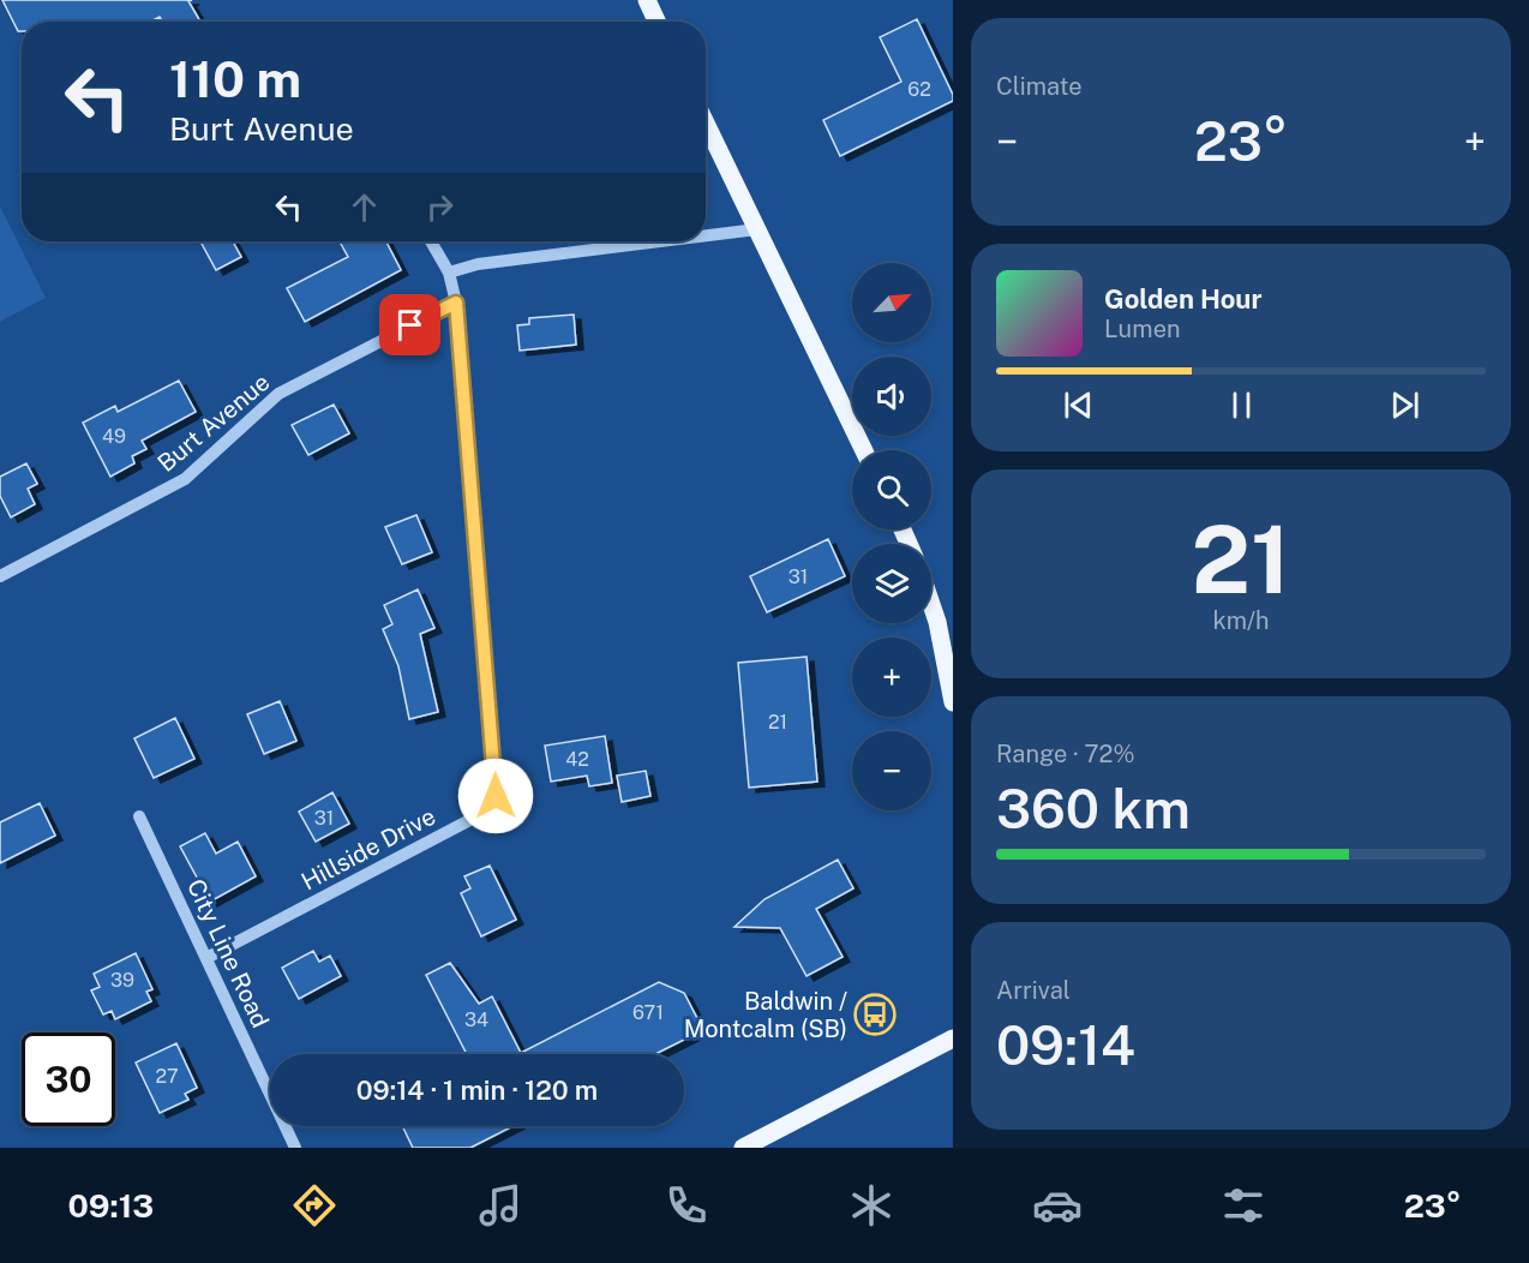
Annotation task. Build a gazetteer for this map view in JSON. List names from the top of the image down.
{
  "streets": {
    "street": ["Burt Avenue", "Hillside Drive", "City Line Road"]
  },
  "crossings": [
    ["Burt Avenue", "Hillside Drive"],
    ["Hillside Drive", "City Line Road"]
  ],
  "places": {
    "bus stop": ["Baldwin / Montcalm (SB)"]
  },
  "house_numbers": [
    "62",
    "49",
    "31",
    "21",
    "42",
    "31",
    "39",
    "671",
    "34",
    "27"
  ],
  "north": "top right",
  "page": {
    "tile": [
      "Climate",
      ["21", "km/h"],
      ["Range · 72%", "360 km"],
      ["Arrival", "09:14"]
    ],
    "turn": ["110 m", "Burt Avenue"],
    "heat": ["−", "23°", "+"],
    "map_buttons": ["+", "−"],
    "song": ["Golden Hour", "Lumen"],
    "limit": "30",
    "trip": "09:14 · 1 min · 120 m",
    "tabs": ["09:13", "23°"]
  }
}
